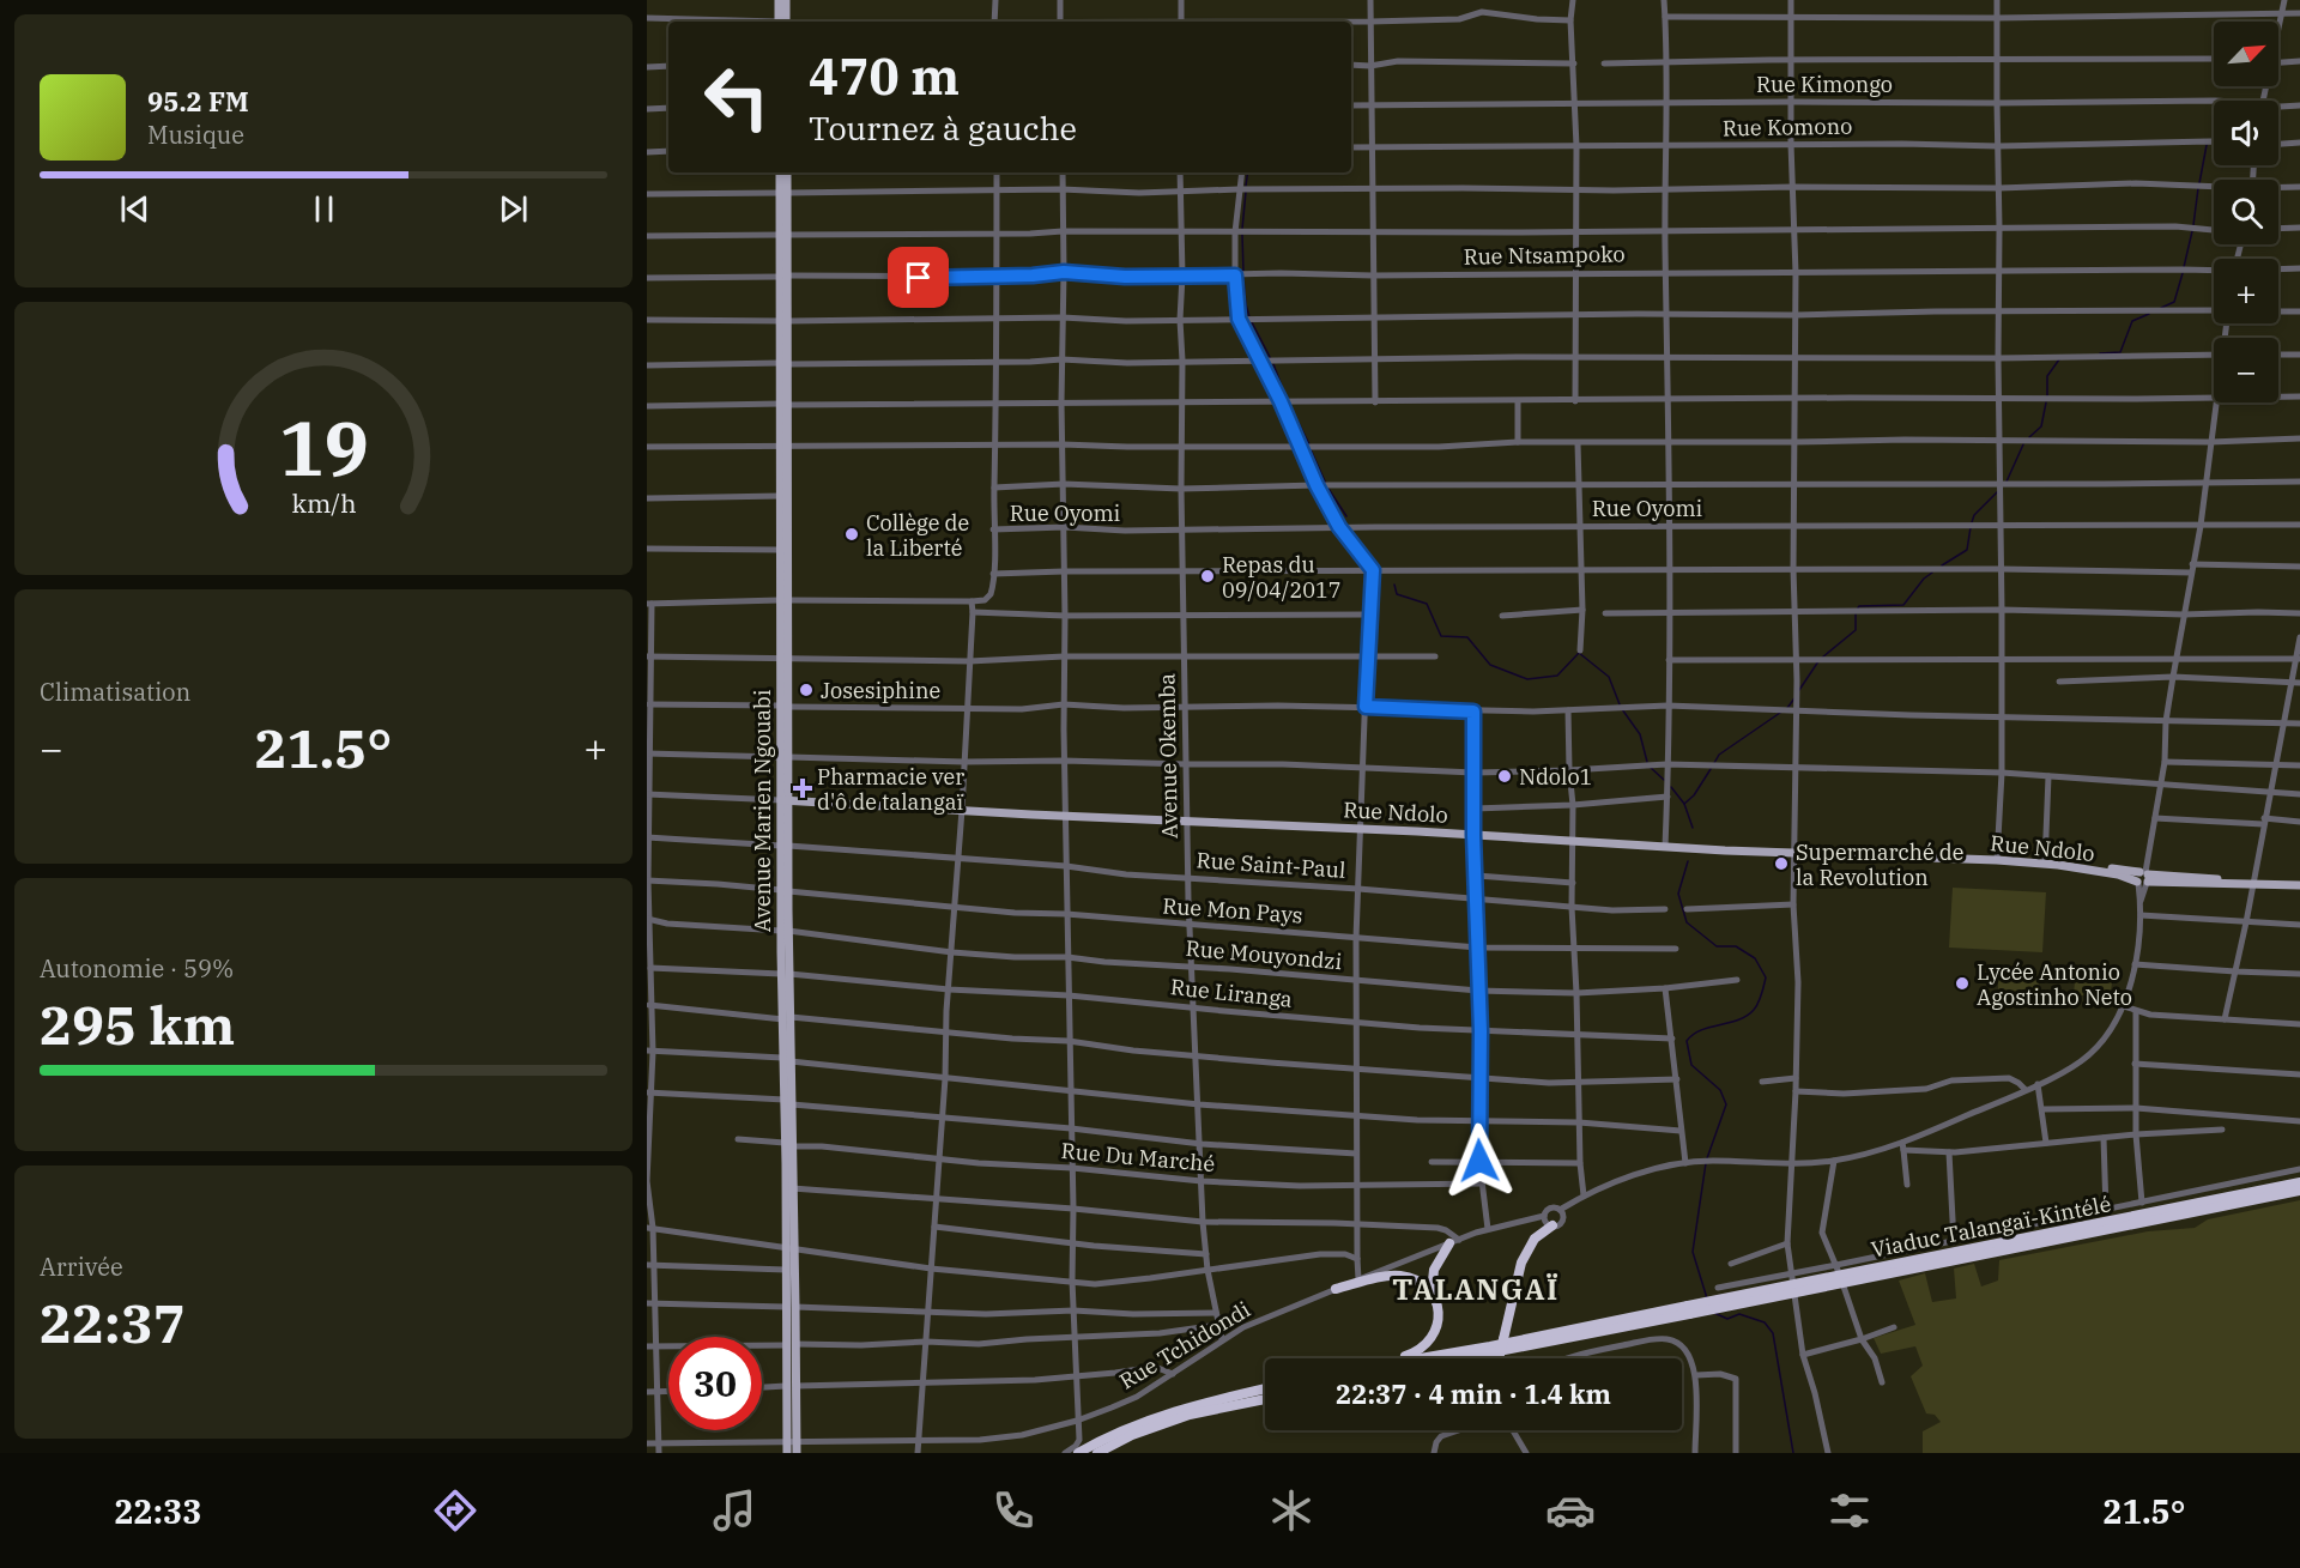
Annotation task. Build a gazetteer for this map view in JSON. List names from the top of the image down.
{
  "streets": {
    "highway": ["Viaduc Talangaï-Kintélé"],
    "main road": ["Avenue Marien Ngouabi", "Rue Ndolo"],
    "street": [
      "Rue Kimongo",
      "Rue Komono",
      "Rue Ntsampoko",
      "Rue Oyomi",
      "Avenue Okemba",
      "Rue Saint-Paul",
      "Rue Mon Pays",
      "Rue Mouyondzi",
      "Rue Liranga",
      "Rue Du Marché",
      "Rue Tchidondi"
    ]
  },
  "crossings": [
    ["Rue Ntsampoko", "Avenue Okemba"],
    ["Rue Ntsampoko", "Avenue Marien Ngouabi"],
    ["Rue Oyomi", "Avenue Okemba"],
    ["Avenue Okemba", "Rue Ndolo"],
    ["Avenue Okemba", "Rue Saint-Paul"],
    ["Avenue Okemba", "Rue Mon Pays"],
    ["Avenue Okemba", "Rue Mouyondzi"],
    ["Avenue Okemba", "Rue Liranga"],
    ["Avenue Okemba", "Rue Du Marché"],
    ["Avenue Okemba", "Rue Tchidondi"],
    ["Avenue Marien Ngouabi", "Rue Ndolo"],
    ["Avenue Marien Ngouabi", "Rue Saint-Paul"],
    ["Avenue Marien Ngouabi", "Rue Mon Pays"],
    ["Avenue Marien Ngouabi", "Rue Mouyondzi"],
    ["Avenue Marien Ngouabi", "Rue Liranga"],
    ["Avenue Marien Ngouabi", "Rue Du Marché"],
    ["Avenue Marien Ngouabi", "Rue Tchidondi"]
  ],
  "districts": ["TALANGAÏ"],
  "places": {
    "other": [
      "Collège de la Liberté",
      "Repas du 09/04/2017",
      "Josesiphine",
      "Ndolo1",
      "Supermarché de la Revolution",
      "Lycée Antonio Agostinho Neto"
    ],
    "health": ["Pharmacie ver d'ô de talangaï"]
  },
  "north": "top right",
  "page": {
    "map_buttons": ["+", "−"],
    "turn": ["470 m", "Tournez à gauche"],
    "song": ["95.2 FM", "Musique"],
    "tile": [
      "Climatisation",
      ["Autonomie · 59%", "295 km"],
      ["Arrivée", "22:37"]
    ],
    "heat": ["−", "21.5°", "+"],
    "limit": "30",
    "trip": "22:37 · 4 min · 1.4 km",
    "tabs": ["22:33", "21.5°"],
    "gauge": ["19", "km/h"]
  }
}
